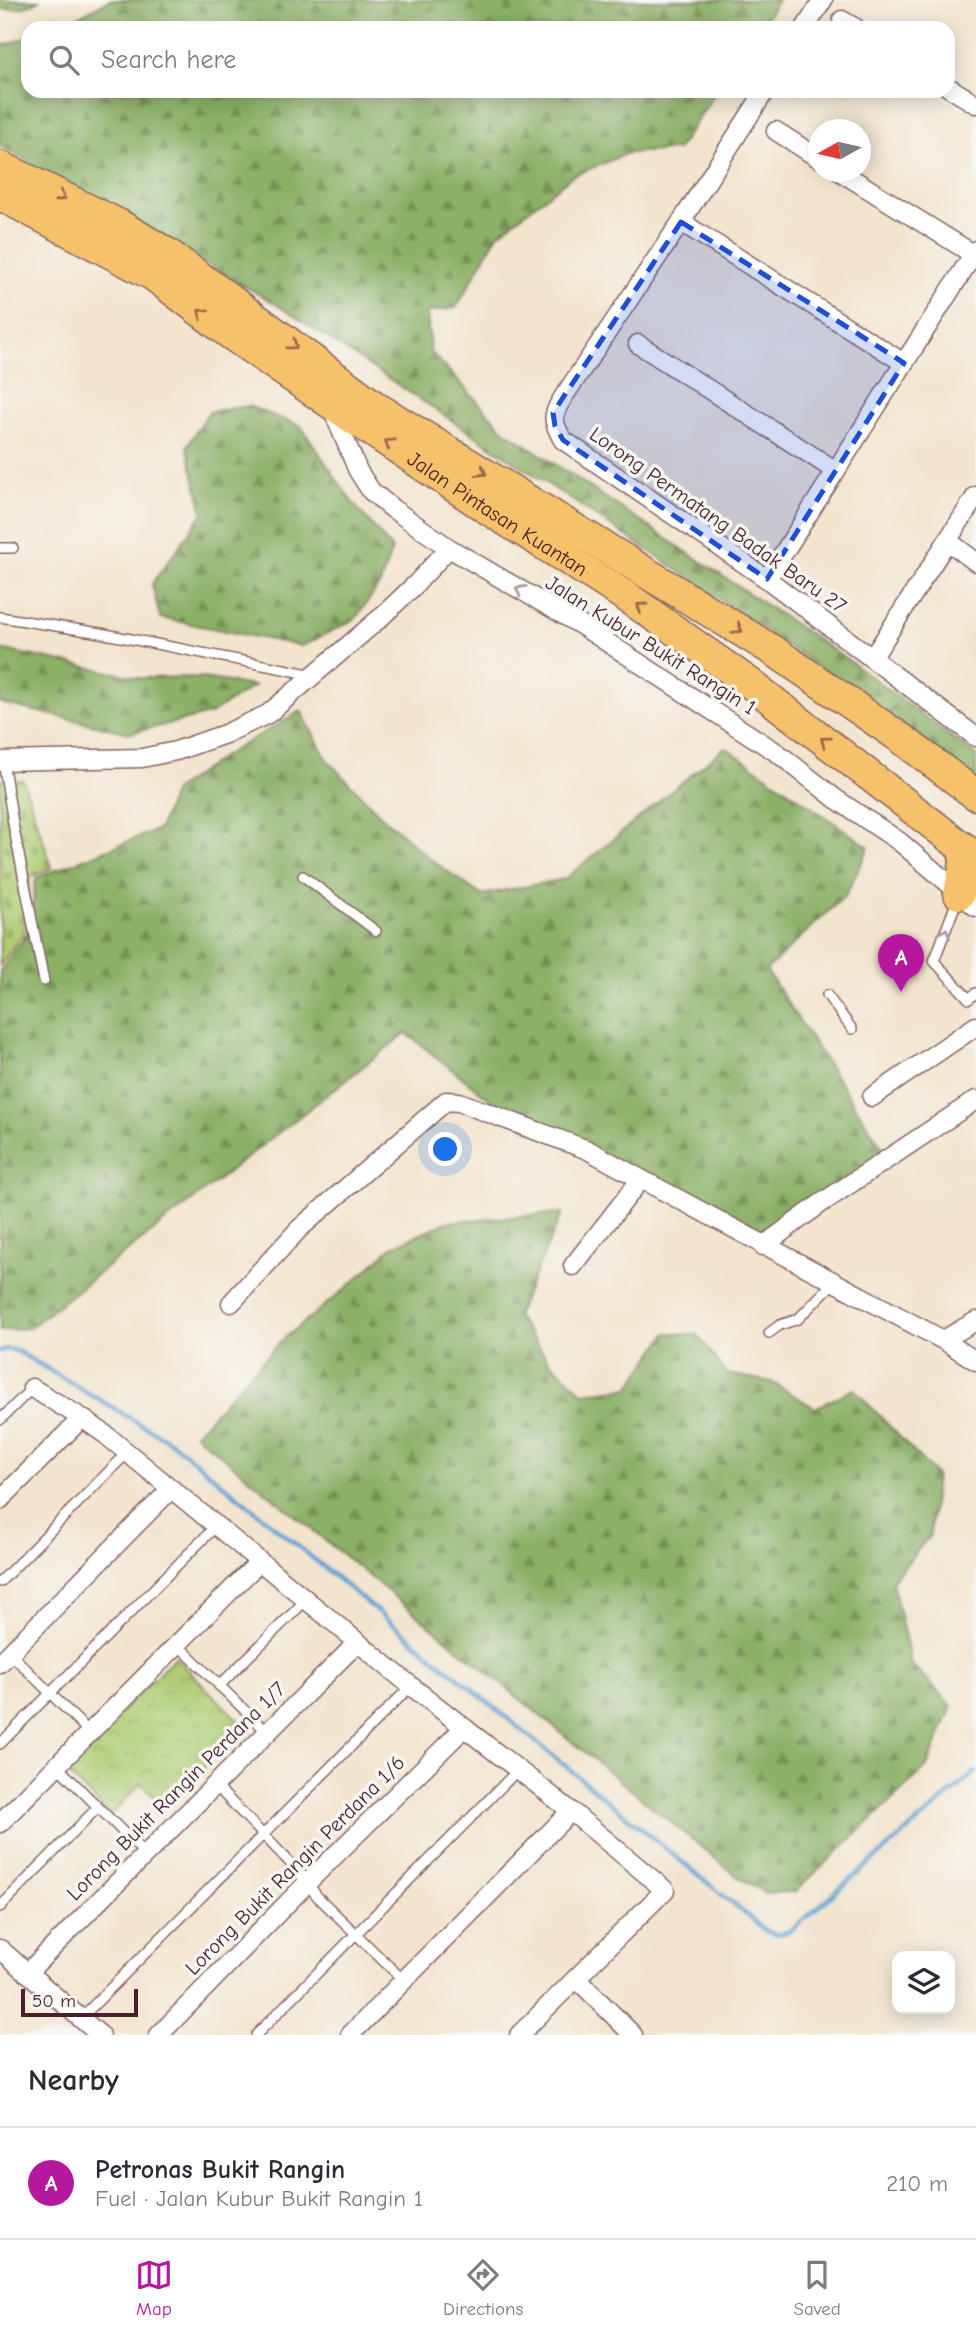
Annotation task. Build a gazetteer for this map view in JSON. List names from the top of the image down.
{
  "streets": {
    "highway": ["Jalan Pintasan Kuantan"],
    "street": [
      "Lorong Permatang Badak Baru 27",
      "Jalan Kubur Bukit Rangin 1",
      "Lorong Bukit Rangin Perdana 1/7",
      "Lorong Bukit Rangin Perdana 1/6"
    ]
  },
  "crossings": [
    ["Jalan Pintasan Kuantan", "Jalan Kubur Bukit Rangin 1"]
  ],
  "one_way": ["Jalan Kubur Bukit Rangin 1"],
  "scale_bar": "50 m",
  "north": "left",
  "page": {
    "search": "Search here",
    "pins": "A",
    "scale": "50 m",
    "heading": "Nearby",
    "list": [
      {
        "mark": "A",
        "name": "Petronas Bukit Rangin",
        "note": "Fuel · Jalan Kubur Bukit Rangin 1",
        "value": "210 m"
      }
    ],
    "nav": ["Map", "Directions", "Saved"]
  }
}
